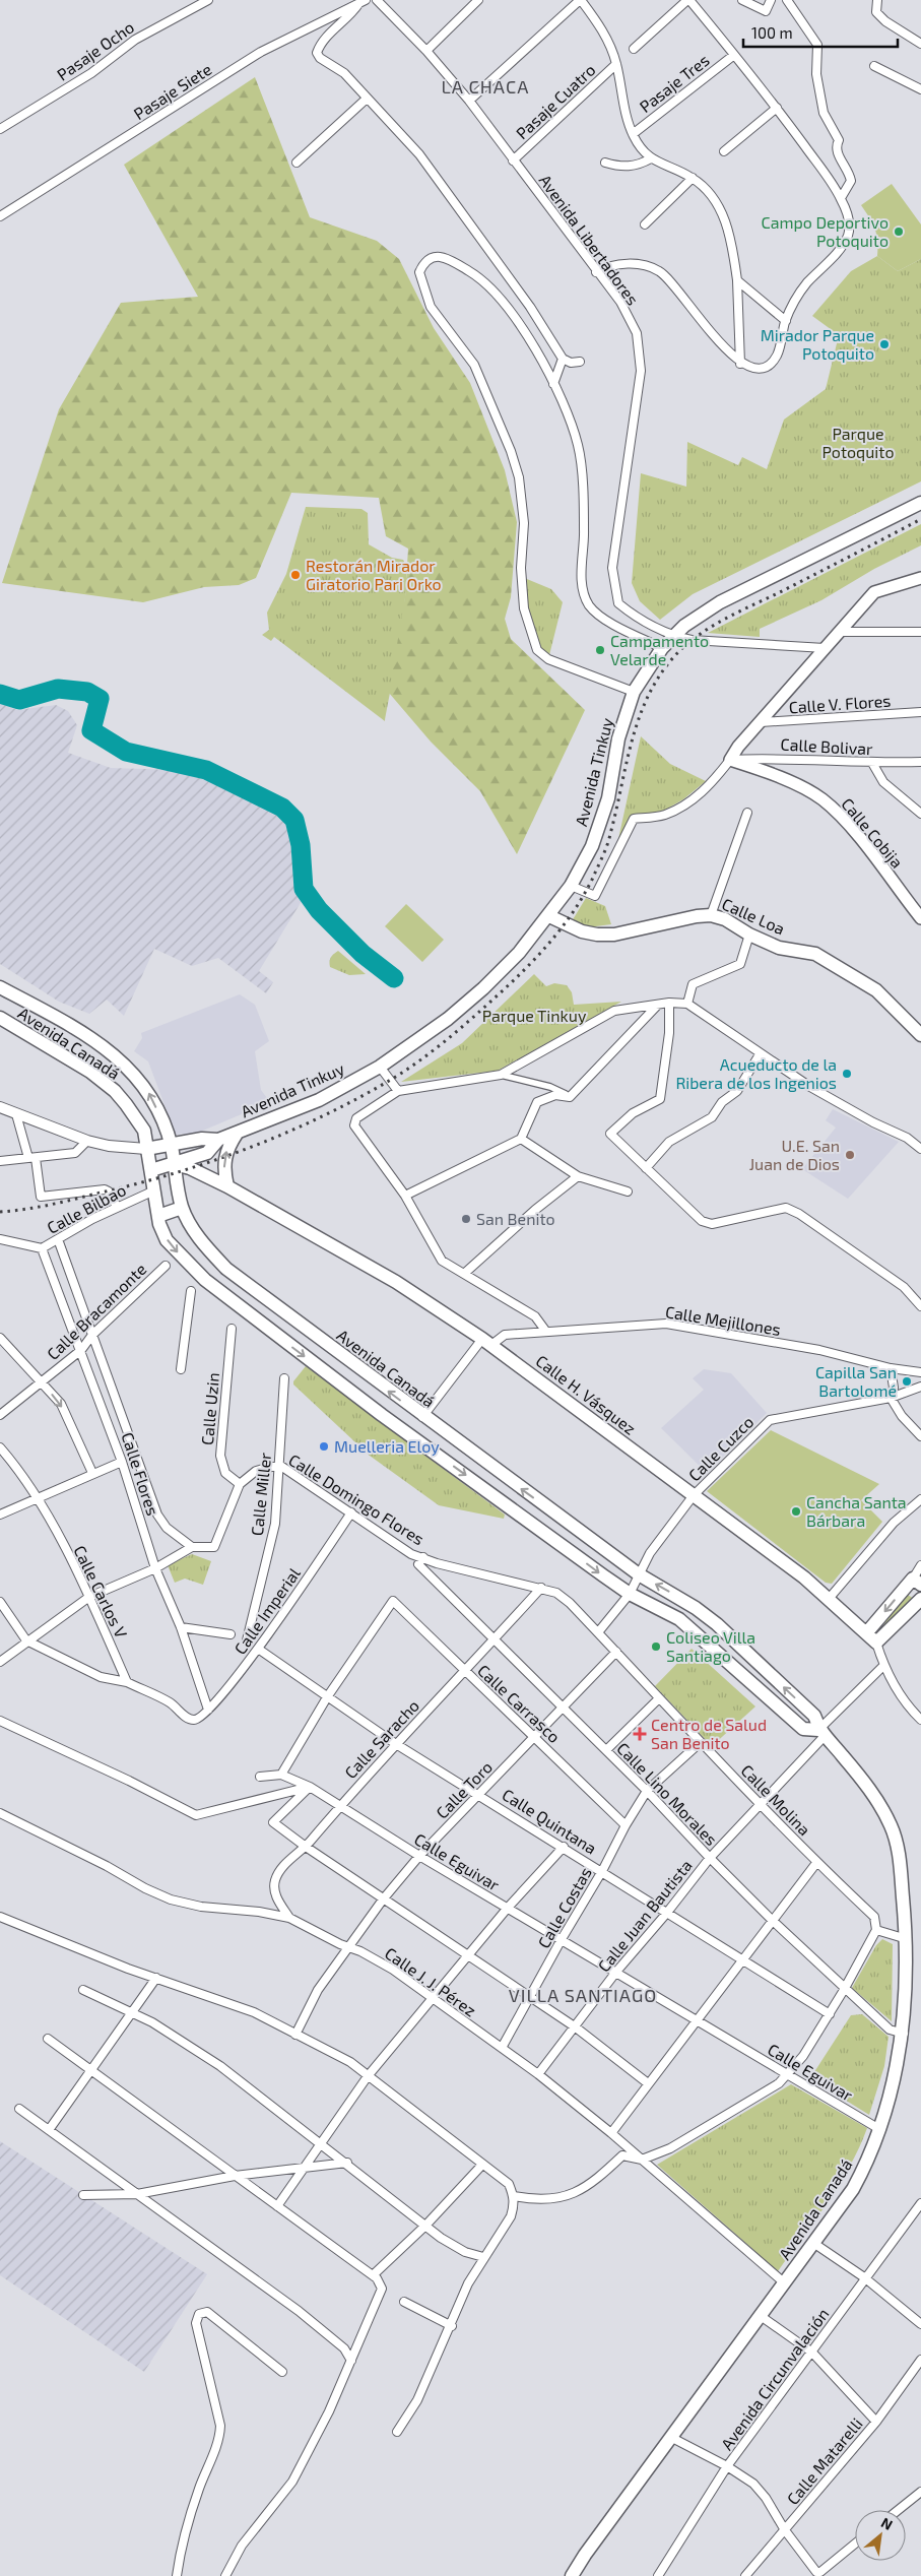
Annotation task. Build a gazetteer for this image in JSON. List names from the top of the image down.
{
  "streets": {
    "main road": [
      "Avenida Tinkuy",
      "Calle Cobija",
      "Calle Loa",
      "Avenida Canadá",
      "Calle H. Vásquez"
    ],
    "street": [
      "Pasaje Ocho",
      "Pasaje Tres",
      "Pasaje Siete",
      "Pasaje Cuatro",
      "Avenida Libertadores",
      "Calle V. Flores",
      "Calle Bolivar",
      "Calle Bilbao",
      "Calle Bracamonte",
      "Calle Mejillones",
      "Calle Uzin",
      "Calle Cuzco",
      "Calle Flores",
      "Calle Miller",
      "Calle Domingo Flores",
      "Calle Carlos V",
      "Calle Imperial",
      "Calle Carrasco",
      "Calle Saracho",
      "Calle Toro",
      "Calle Lino Morales",
      "Calle Molina",
      "Calle Quintana",
      "Calle Eguivar",
      "Calle Costas",
      "Calle Juan Bautista",
      "Calle J. J. Pérez",
      "Avenida Circunvalación",
      "Calle Matarelli"
    ]
  },
  "crossings": [
    ["Pasaje Cuatro", "Avenida Libertadores"],
    ["Avenida Libertadores", "Avenida Tinkuy"],
    ["Calle Bolivar", "Calle Cobija"],
    ["Avenida Tinkuy", "Calle Loa"],
    ["Avenida Tinkuy", "Avenida Canadá"],
    ["Avenida Tinkuy", "Calle H. Vásquez"],
    ["Avenida Canadá", "Calle Bilbao"],
    ["Avenida Canadá", "Calle Mejillones"],
    ["Avenida Canadá", "Calle H. Vásquez"],
    ["Avenida Canadá", "Calle Cuzco"],
    ["Avenida Canadá", "Calle Lino Morales"],
    ["Avenida Canadá", "Calle Eguivar"],
    ["Avenida Canadá", "Calle Juan Bautista"],
    ["Avenida Canadá", "Calle J. J. Pérez"],
    ["Calle Bilbao", "Calle Flores"],
    ["Calle Bracamonte", "Calle Flores"],
    ["Calle Mejillones", "Calle H. Vásquez"],
    ["Calle H. Vásquez", "Calle Cuzco"],
    ["Calle Uzin", "Calle Domingo Flores"],
    ["Calle Flores", "Calle Imperial"],
    ["Calle Miller", "Calle Domingo Flores"],
    ["Calle Domingo Flores", "Calle Imperial"],
    ["Calle Domingo Flores", "Calle Saracho"],
    ["Calle Domingo Flores", "Calle Lino Morales"],
    ["Calle Domingo Flores", "Calle Molina"],
    ["Calle Carlos V", "Calle Imperial"],
    ["Calle Imperial", "Calle Quintana"],
    ["Calle Carrasco", "Calle Saracho"],
    ["Calle Carrasco", "Calle Toro"],
    ["Calle Carrasco", "Calle Quintana"],
    ["Calle Carrasco", "Calle Costas"],
    ["Calle Saracho", "Calle Lino Morales"],
    ["Calle Saracho", "Calle Quintana"],
    ["Calle Saracho", "Calle Eguivar"],
    ["Calle Saracho", "Calle J. J. Pérez"],
    ["Calle Toro", "Calle Lino Morales"],
    ["Calle Toro", "Calle Molina"],
    ["Calle Toro", "Calle Quintana"],
    ["Calle Toro", "Calle Eguivar"],
    ["Calle Toro", "Calle J. J. Pérez"],
    ["Calle Lino Morales", "Calle Costas"],
    ["Calle Lino Morales", "Calle Juan Bautista"],
    ["Calle Molina", "Calle Costas"],
    ["Calle Molina", "Calle Juan Bautista"],
    ["Calle Quintana", "Calle Costas"],
    ["Calle Quintana", "Calle Juan Bautista"],
    ["Calle Eguivar", "Calle Costas"],
    ["Calle Eguivar", "Calle Juan Bautista"],
    ["Calle Costas", "Calle J. J. Pérez"],
    ["Calle Juan Bautista", "Calle J. J. Pérez"]
  ],
  "districts": ["LA CHACA", "VILLA SANTIAGO"],
  "parks": ["Parque Potoquito", "Parque Tinkuy"],
  "places": {
    "other": [
      "Campo Deportivo Potoquito",
      "Mirador Parque Potoquito",
      "Restorán Mirador Giratorio Pari Orko",
      "Campamento Velarde",
      "Acueducto de la Ribera de los Ingenios",
      "U.E. San Juan de Dios",
      "San Benito",
      "Capilla San Bartolomé",
      "Muelleria Eloy",
      "Cancha Santa Bárbara",
      "Coliseo Villa Santiago"
    ],
    "health": ["Centro de Salud San Benito"]
  },
  "scale_bar": "100 m",
  "north": "top right"
}
